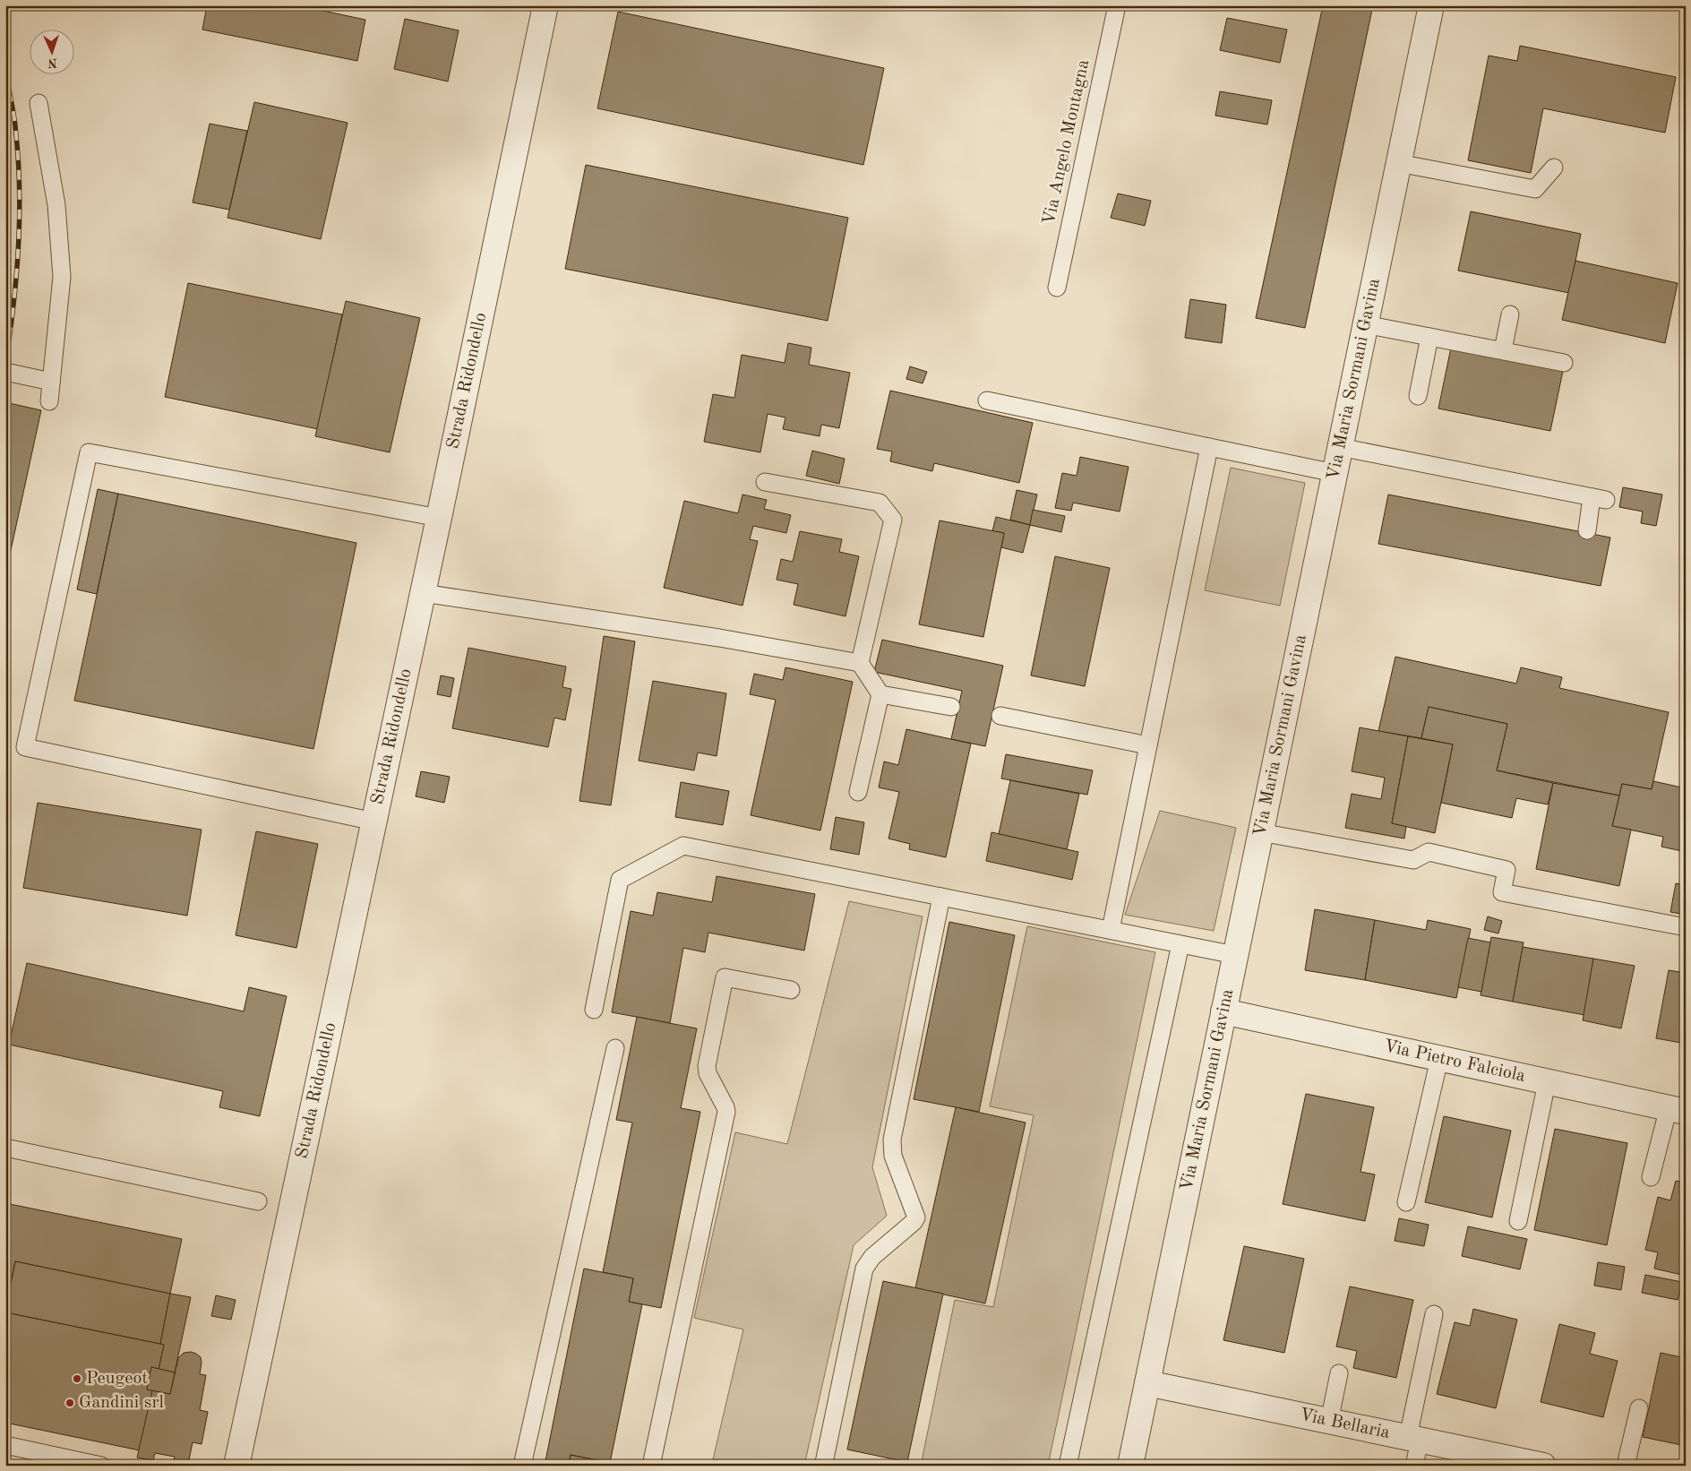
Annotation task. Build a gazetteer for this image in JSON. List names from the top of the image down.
{
  "streets": {
    "street": [
      "Via Maria Sormani Gavina",
      "Strada Ridondello",
      "Via Pietro Falciola",
      "Via Bellaria"
    ],
    "lane": ["Via Angelo Montagna"]
  },
  "crossings": [
    ["Via Maria Sormani Gavina", "Via Pietro Falciola"],
    ["Via Maria Sormani Gavina", "Via Bellaria"]
  ],
  "places": ["Peugeot", "Gandini srl"],
  "north": "bottom"
}
